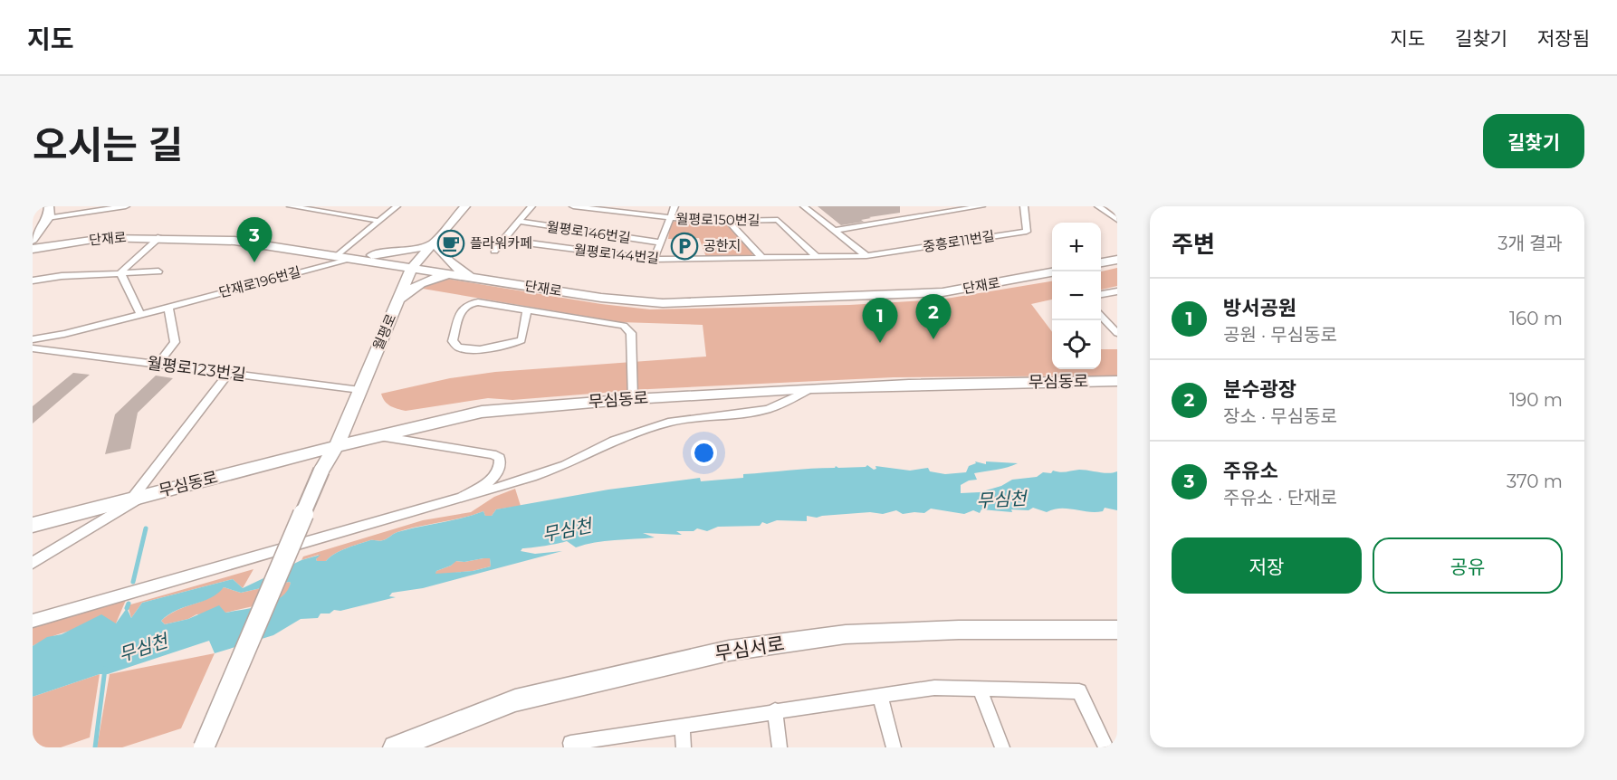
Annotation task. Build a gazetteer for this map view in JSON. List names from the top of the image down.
{
  "streets": {
    "street": [
      "월평로150번길",
      "월평로146번길",
      "단재로",
      "중흥로11번길",
      "월평로144번길",
      "단재로196번길",
      "월평로",
      "월평로123번길",
      "무심동로",
      "무심서로"
    ]
  },
  "crossings": [
    ["월평로150번길", "월평로144번길"],
    ["단재로", "단재로196번길"],
    ["단재로", "월평로"],
    ["중흥로11번길", "월평로144번길"],
    ["월평로", "월평로123번길"],
    ["월평로", "무심동로"],
    ["월평로123번길", "무심동로"]
  ],
  "water": ["무심천"],
  "places": {
    "cafe": ["플라워카페"],
    "parking": ["공한지"]
  },
  "page": {
    "header": "지도",
    "nav": ["지도", "길찾기", "저장됨"],
    "title": "오시는 길",
    "buttons": [
      "길찾기",
      ["저장", "공유"]
    ],
    "heading": ["주변", "3개 결과"],
    "pins": ["3", "2", "1"],
    "map_buttons": ["+", "−"],
    "list": [
      {
        "mark": "1",
        "name": "방서공원",
        "note": "공원 · 무심동로",
        "value": "160 m"
      },
      {
        "mark": "2",
        "name": "분수광장",
        "note": "장소 · 무심동로",
        "value": "190 m"
      },
      {
        "mark": "3",
        "name": "주유소",
        "note": "주유소 · 단재로",
        "value": "370 m"
      }
    ]
  }
}
